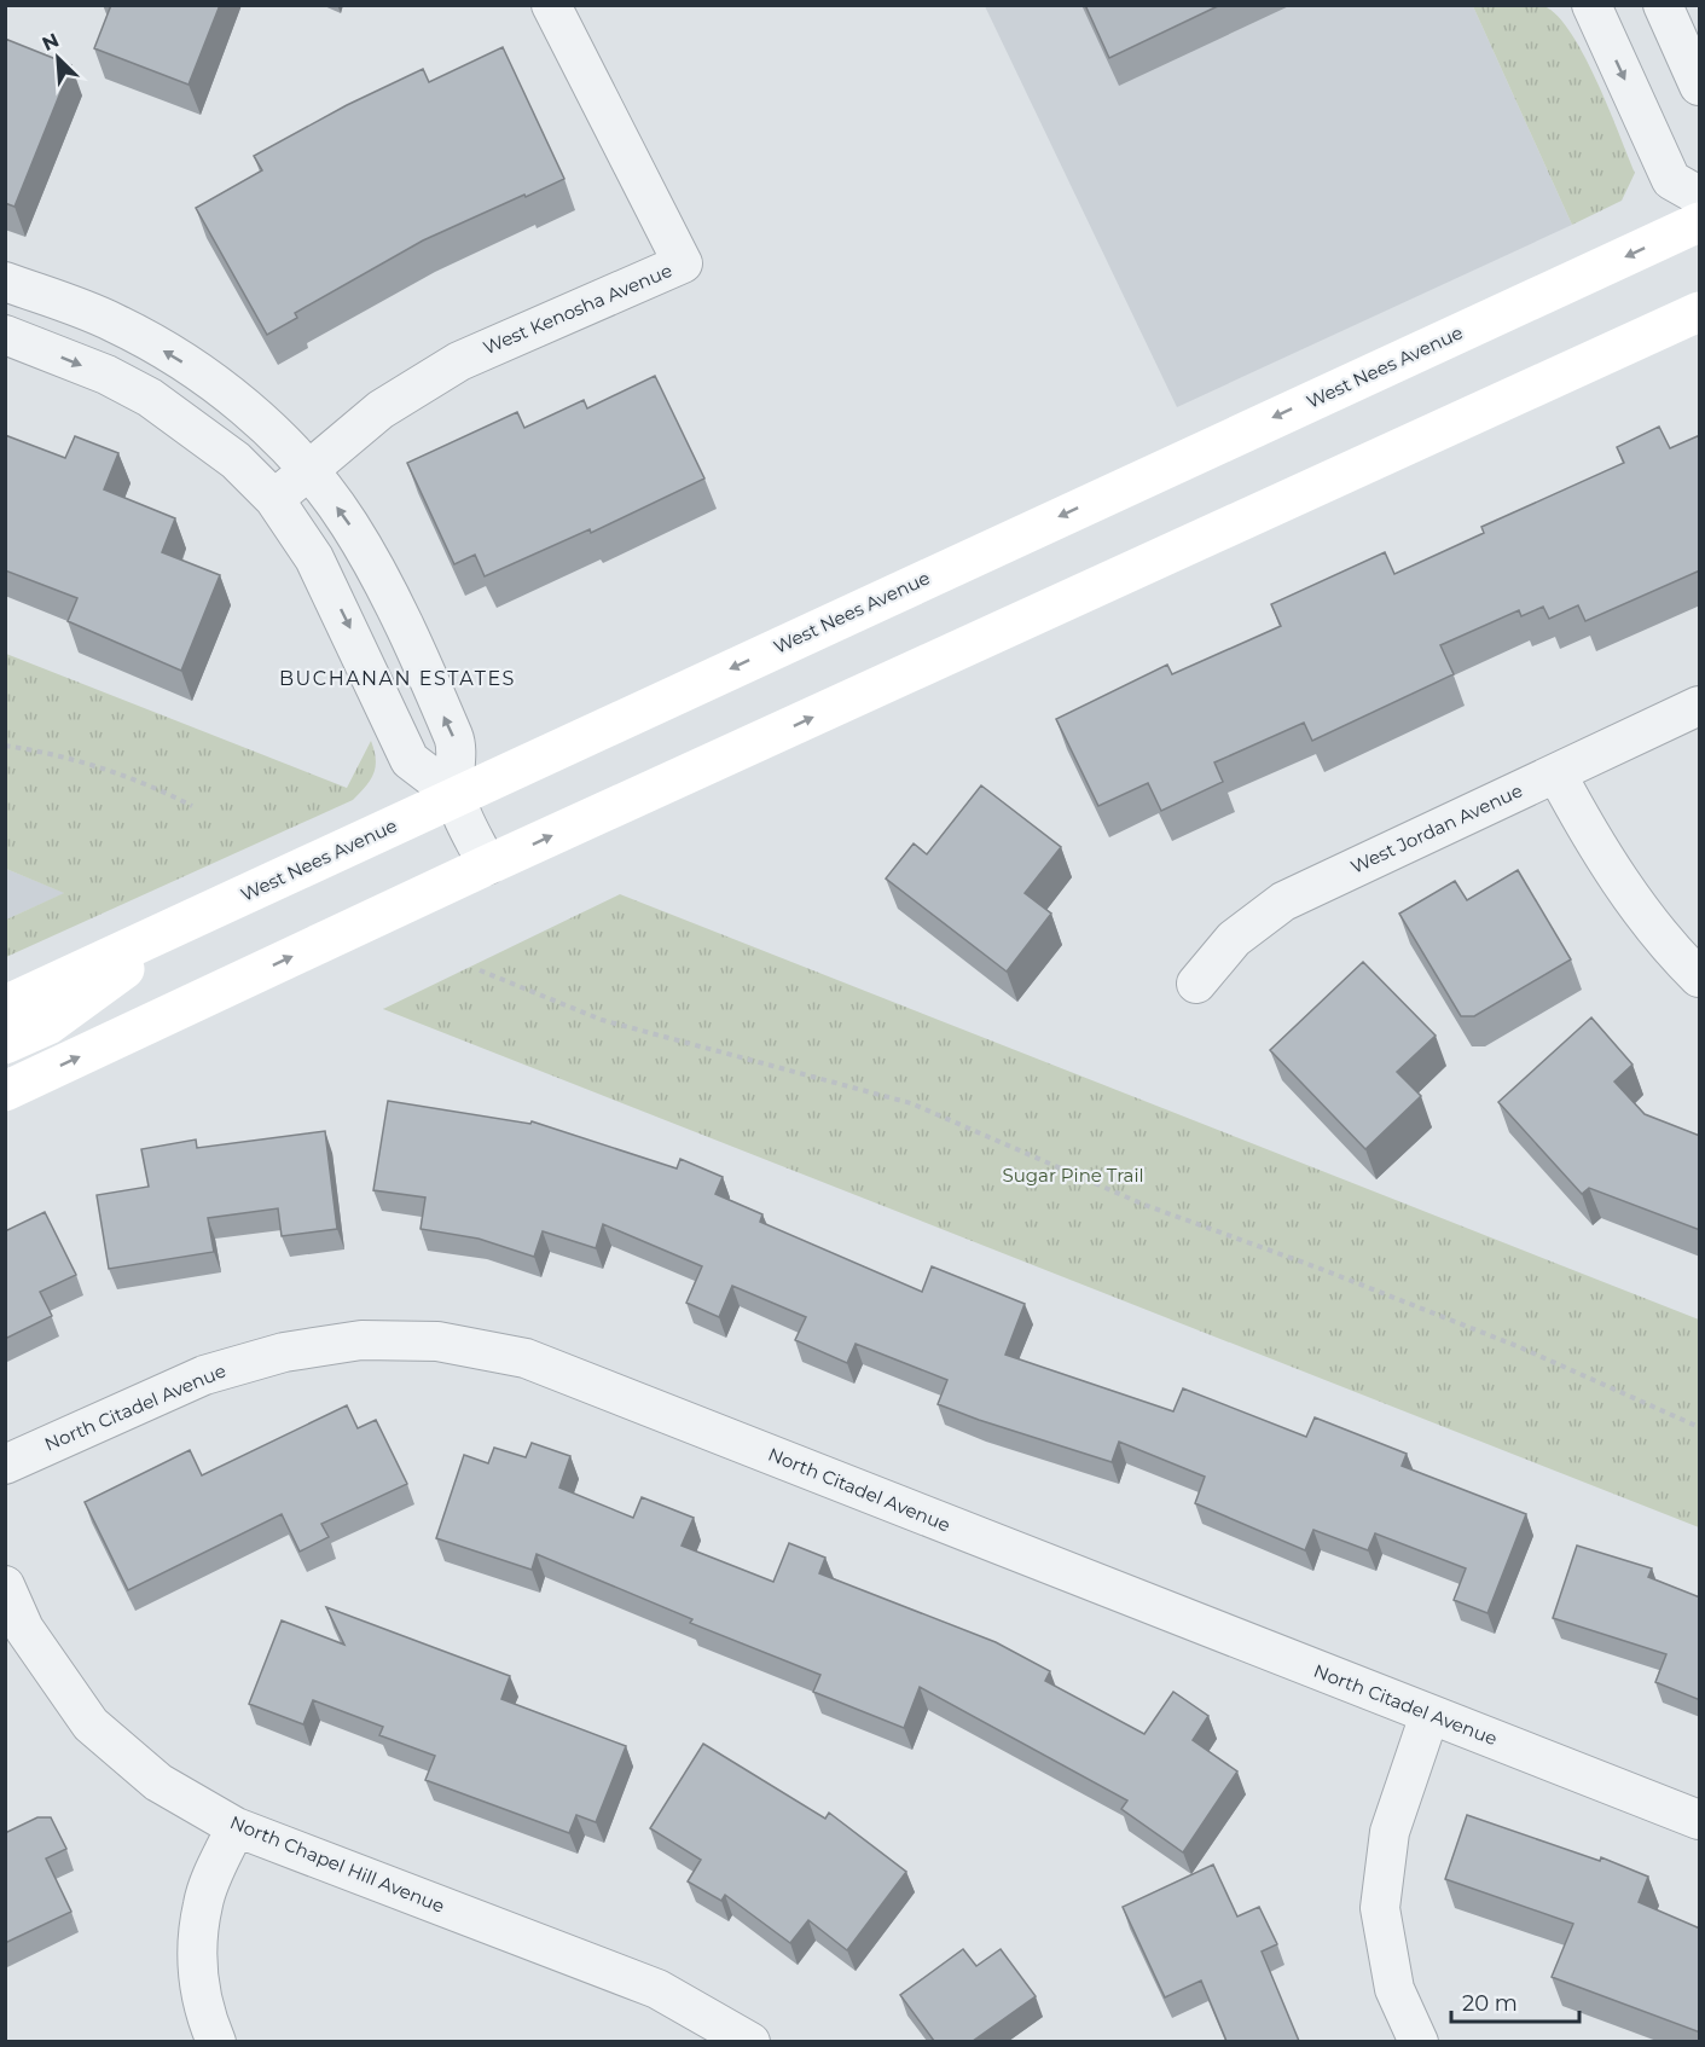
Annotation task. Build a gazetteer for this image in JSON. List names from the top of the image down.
{
  "streets": {
    "main road": ["West Nees Avenue"],
    "street": [
      "West Kenosha Avenue",
      "West Jordan Avenue",
      "North Citadel Avenue",
      "North Chapel Hill Avenue"
    ]
  },
  "districts": ["BUCHANAN ESTATES"],
  "parks": ["Sugar Pine Trail"],
  "scale_bar": "20 m",
  "north": "top left"
}
